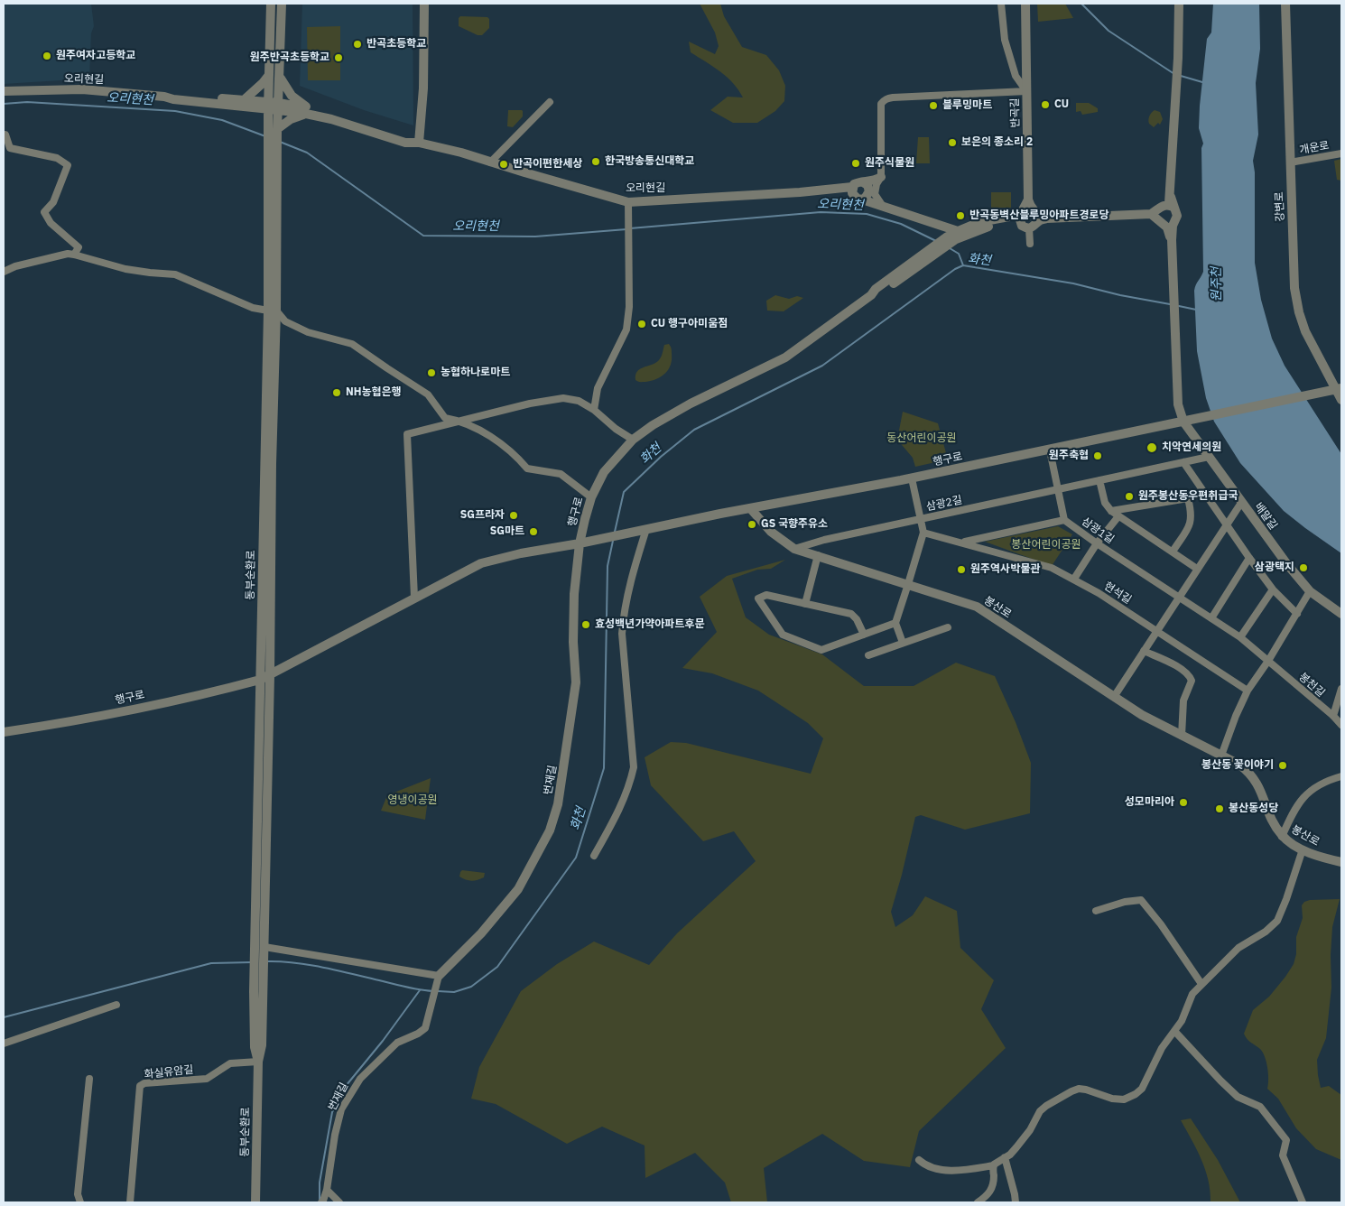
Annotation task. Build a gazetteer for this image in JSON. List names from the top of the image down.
{
  "streets": {
    "street": [
      "오리현길",
      "반곡길",
      "개운로",
      "강변로",
      "행구로",
      "삼광2길",
      "배말길",
      "삼광1길",
      "동부순환로",
      "현석길",
      "봉산로",
      "봉천길",
      "번재길",
      "화실유암길"
    ]
  },
  "crossings": [
    ["개운로", "강변로"],
    ["강변로", "행구로"],
    ["행구로", "배말길"],
    ["행구로", "삼광1길"],
    ["행구로", "동부순환로"],
    ["행구로", "봉산로"],
    ["행구로", "번재길"],
    ["삼광2길", "배말길"],
    ["삼광2길", "삼광1길"],
    ["삼광2길", "봉산로"],
    ["삼광1길", "현석길"],
    ["삼광1길", "봉천길"],
    ["동부순환로", "화실유암길"]
  ],
  "water": ["오리현천", "화천", "원주천"],
  "parks": ["동산어린이공원", "봉산어린이공원", "영냉이공원"],
  "places": [
    "반곡초등학교",
    "원주여자고등학교",
    "원주반곡초등학교",
    "CU",
    "블루밍마트",
    "보은의 종소리 2",
    "한국방송통신대학교",
    "원주식물원",
    "반곡이편한세상",
    "반곡동벽산블루밍아파트경로당",
    "CU 행구아미움점",
    "농협하나로마트",
    "NH농협은행",
    "치악연세의원",
    "원주축협",
    "원주봉산동우편취급국",
    "SG프라자",
    "GS 국향주유소",
    "SG마트",
    "삼광택지",
    "원주역사박물관",
    "효성백년가약아파트후문",
    "봉산동 꽃이야기",
    "성모마리아",
    "봉산동성당"
  ]
}
